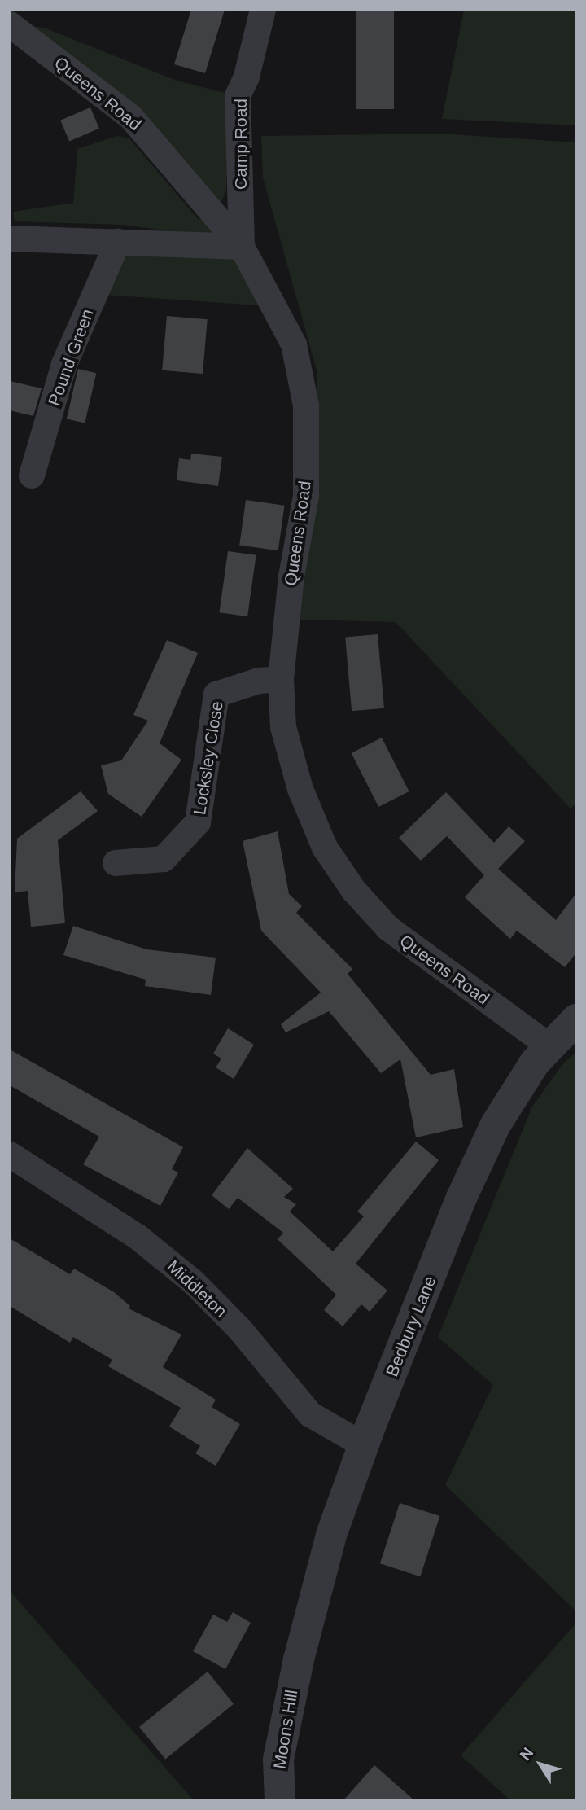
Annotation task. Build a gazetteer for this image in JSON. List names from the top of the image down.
{
  "streets": {
    "street": [
      "Queens Road",
      "Camp Road",
      "Pound Green",
      "Locksley Close",
      "Middleton",
      "Bedbury Lane",
      "Moons Hill"
    ]
  },
  "crossings": [
    ["Queens Road", "Camp Road"],
    ["Queens Road", "Locksley Close"],
    ["Queens Road", "Bedbury Lane"],
    ["Middleton", "Bedbury Lane"],
    ["Bedbury Lane", "Moons Hill"]
  ],
  "north": "top left"
}
